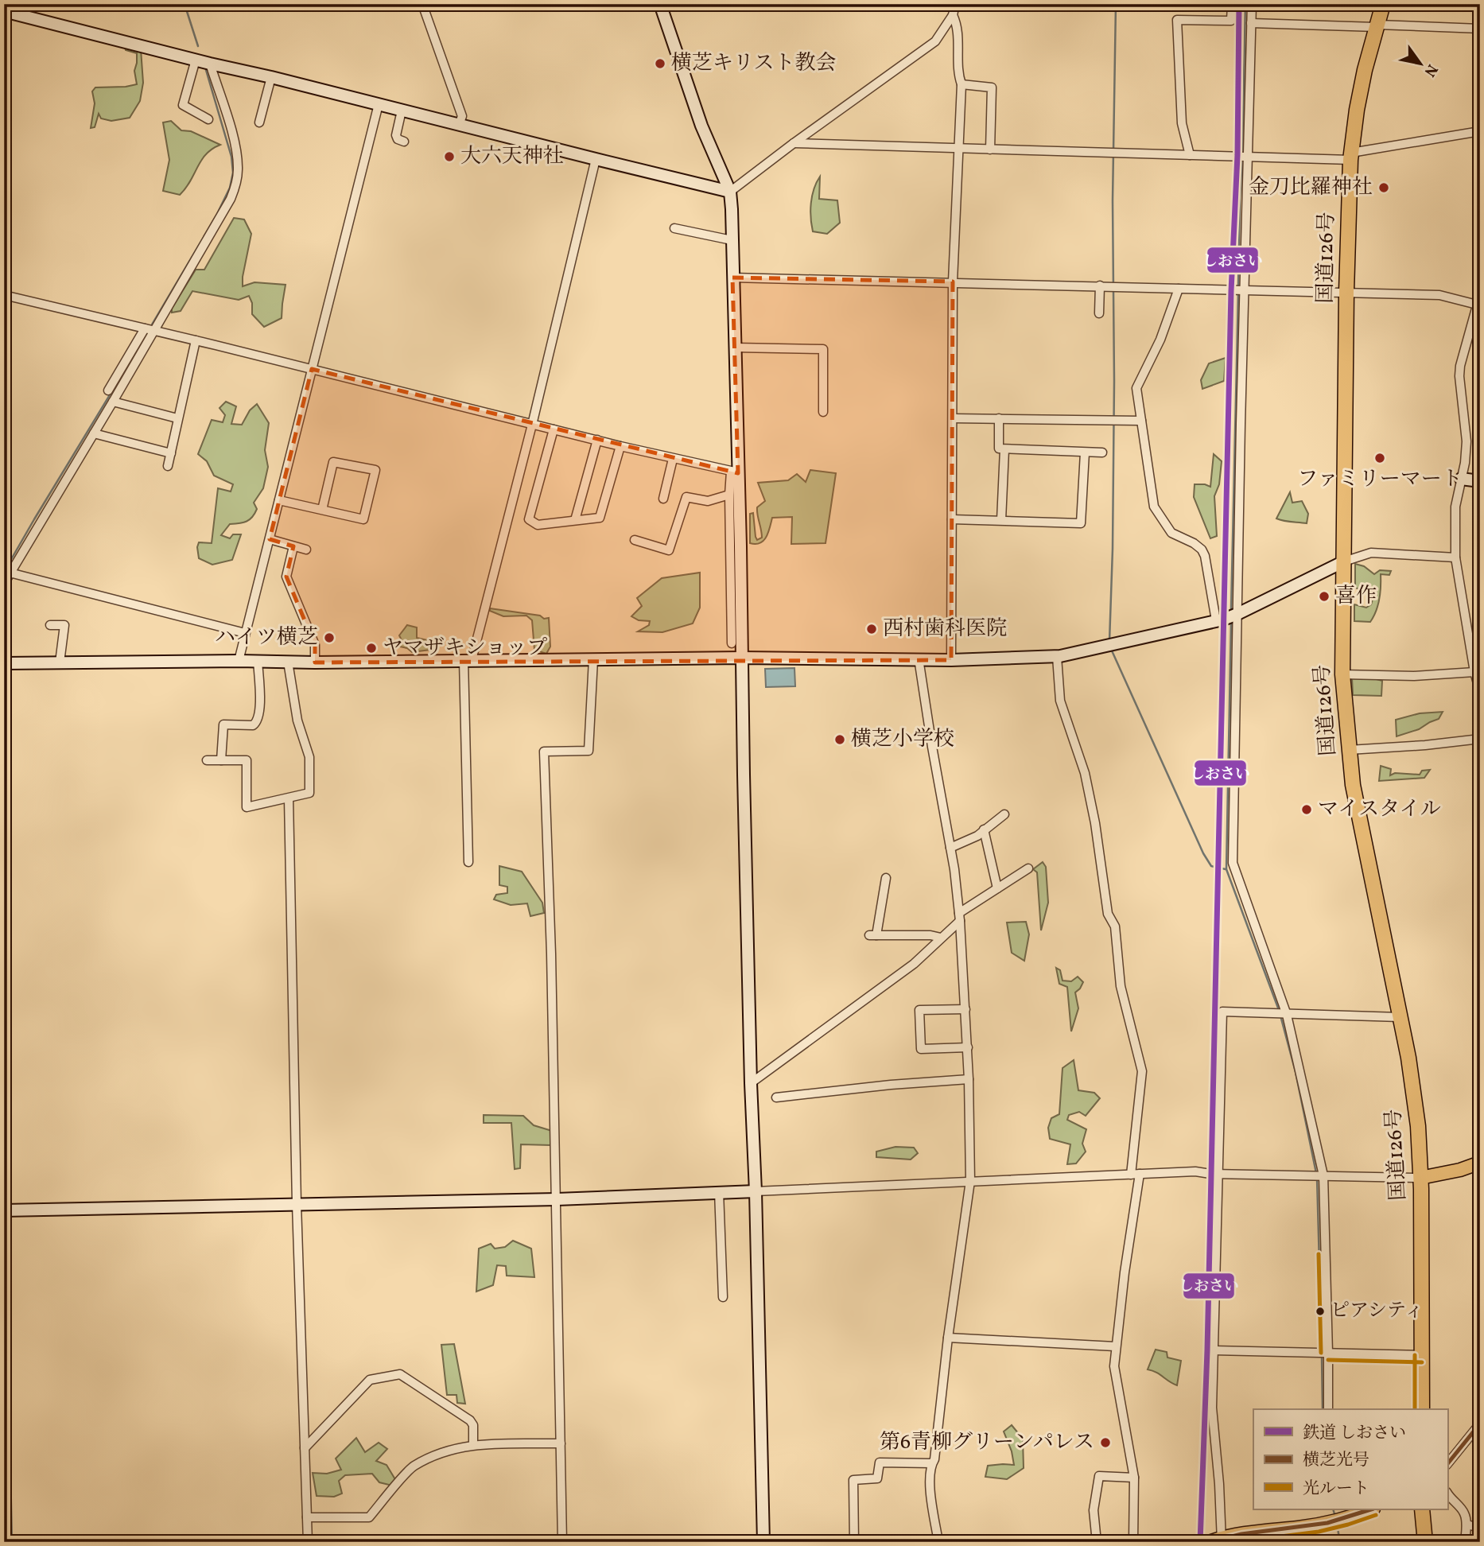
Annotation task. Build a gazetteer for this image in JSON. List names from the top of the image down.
{
  "streets": {
    "highway": ["国道126号"]
  },
  "places": [
    "横芝キリスト教会",
    "大六天神社",
    "金刀比羅神社",
    "ファミリーマート",
    "喜作",
    "西村歯科医院",
    "ハイツ横芝",
    "ヤマザキショップ",
    "横芝小学校",
    "マイスタイル",
    "ピアシティ",
    "第6青柳グリーンパレス"
  ],
  "lines": ["rail line しおさい", "transit line 光ルート", "transit line 横芝光号"],
  "legend": ["鉄道 しおさい", "横芝光号", "光ルート"],
  "north": "bottom right"
}
